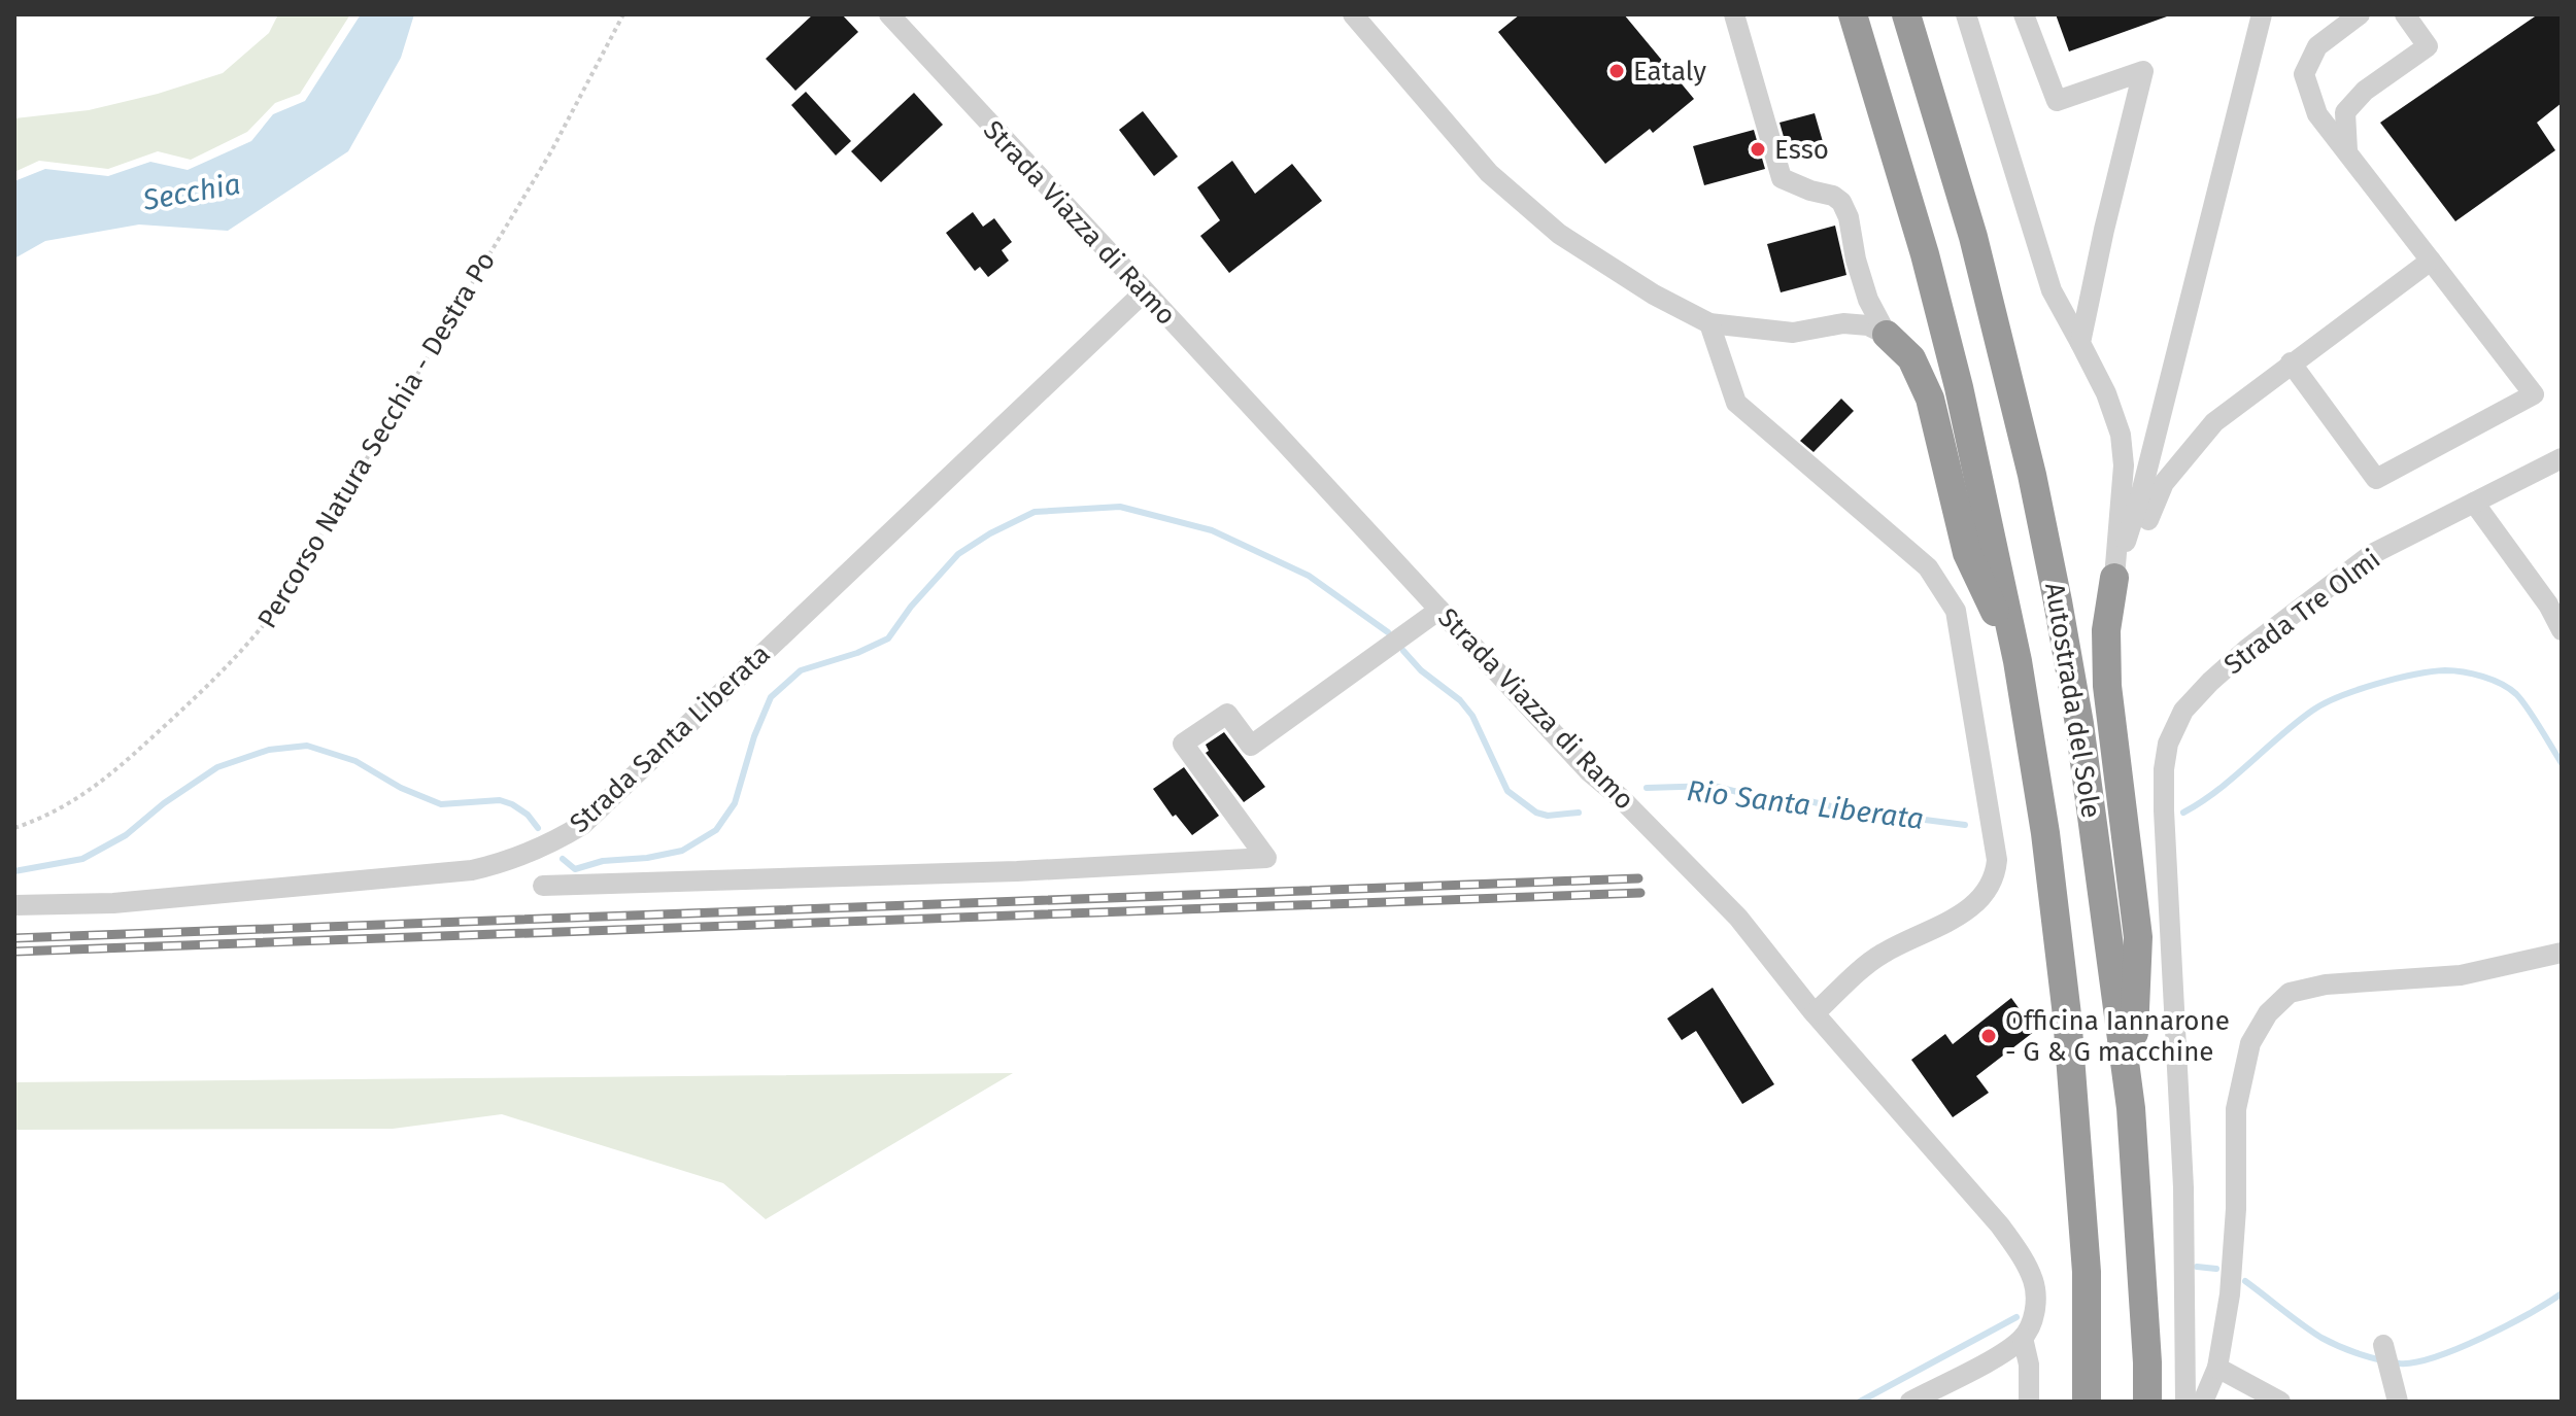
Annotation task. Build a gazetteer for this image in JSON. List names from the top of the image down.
{
  "streets": {
    "highway": ["Autostrada del Sole"],
    "street": ["Strada Viazza di Ramo", "Strada Tre Olmi", "Strada Santa Liberata"],
    "path": ["Percorso Natura Secchia - Destra Po"]
  },
  "crossings": [
    ["Strada Viazza di Ramo", "Strada Santa Liberata"]
  ],
  "water": ["Secchia", "Rio Santa Liberata"],
  "places": ["Eataly", "Esso", "Officina Iannarone - G & G macchine"]
}
